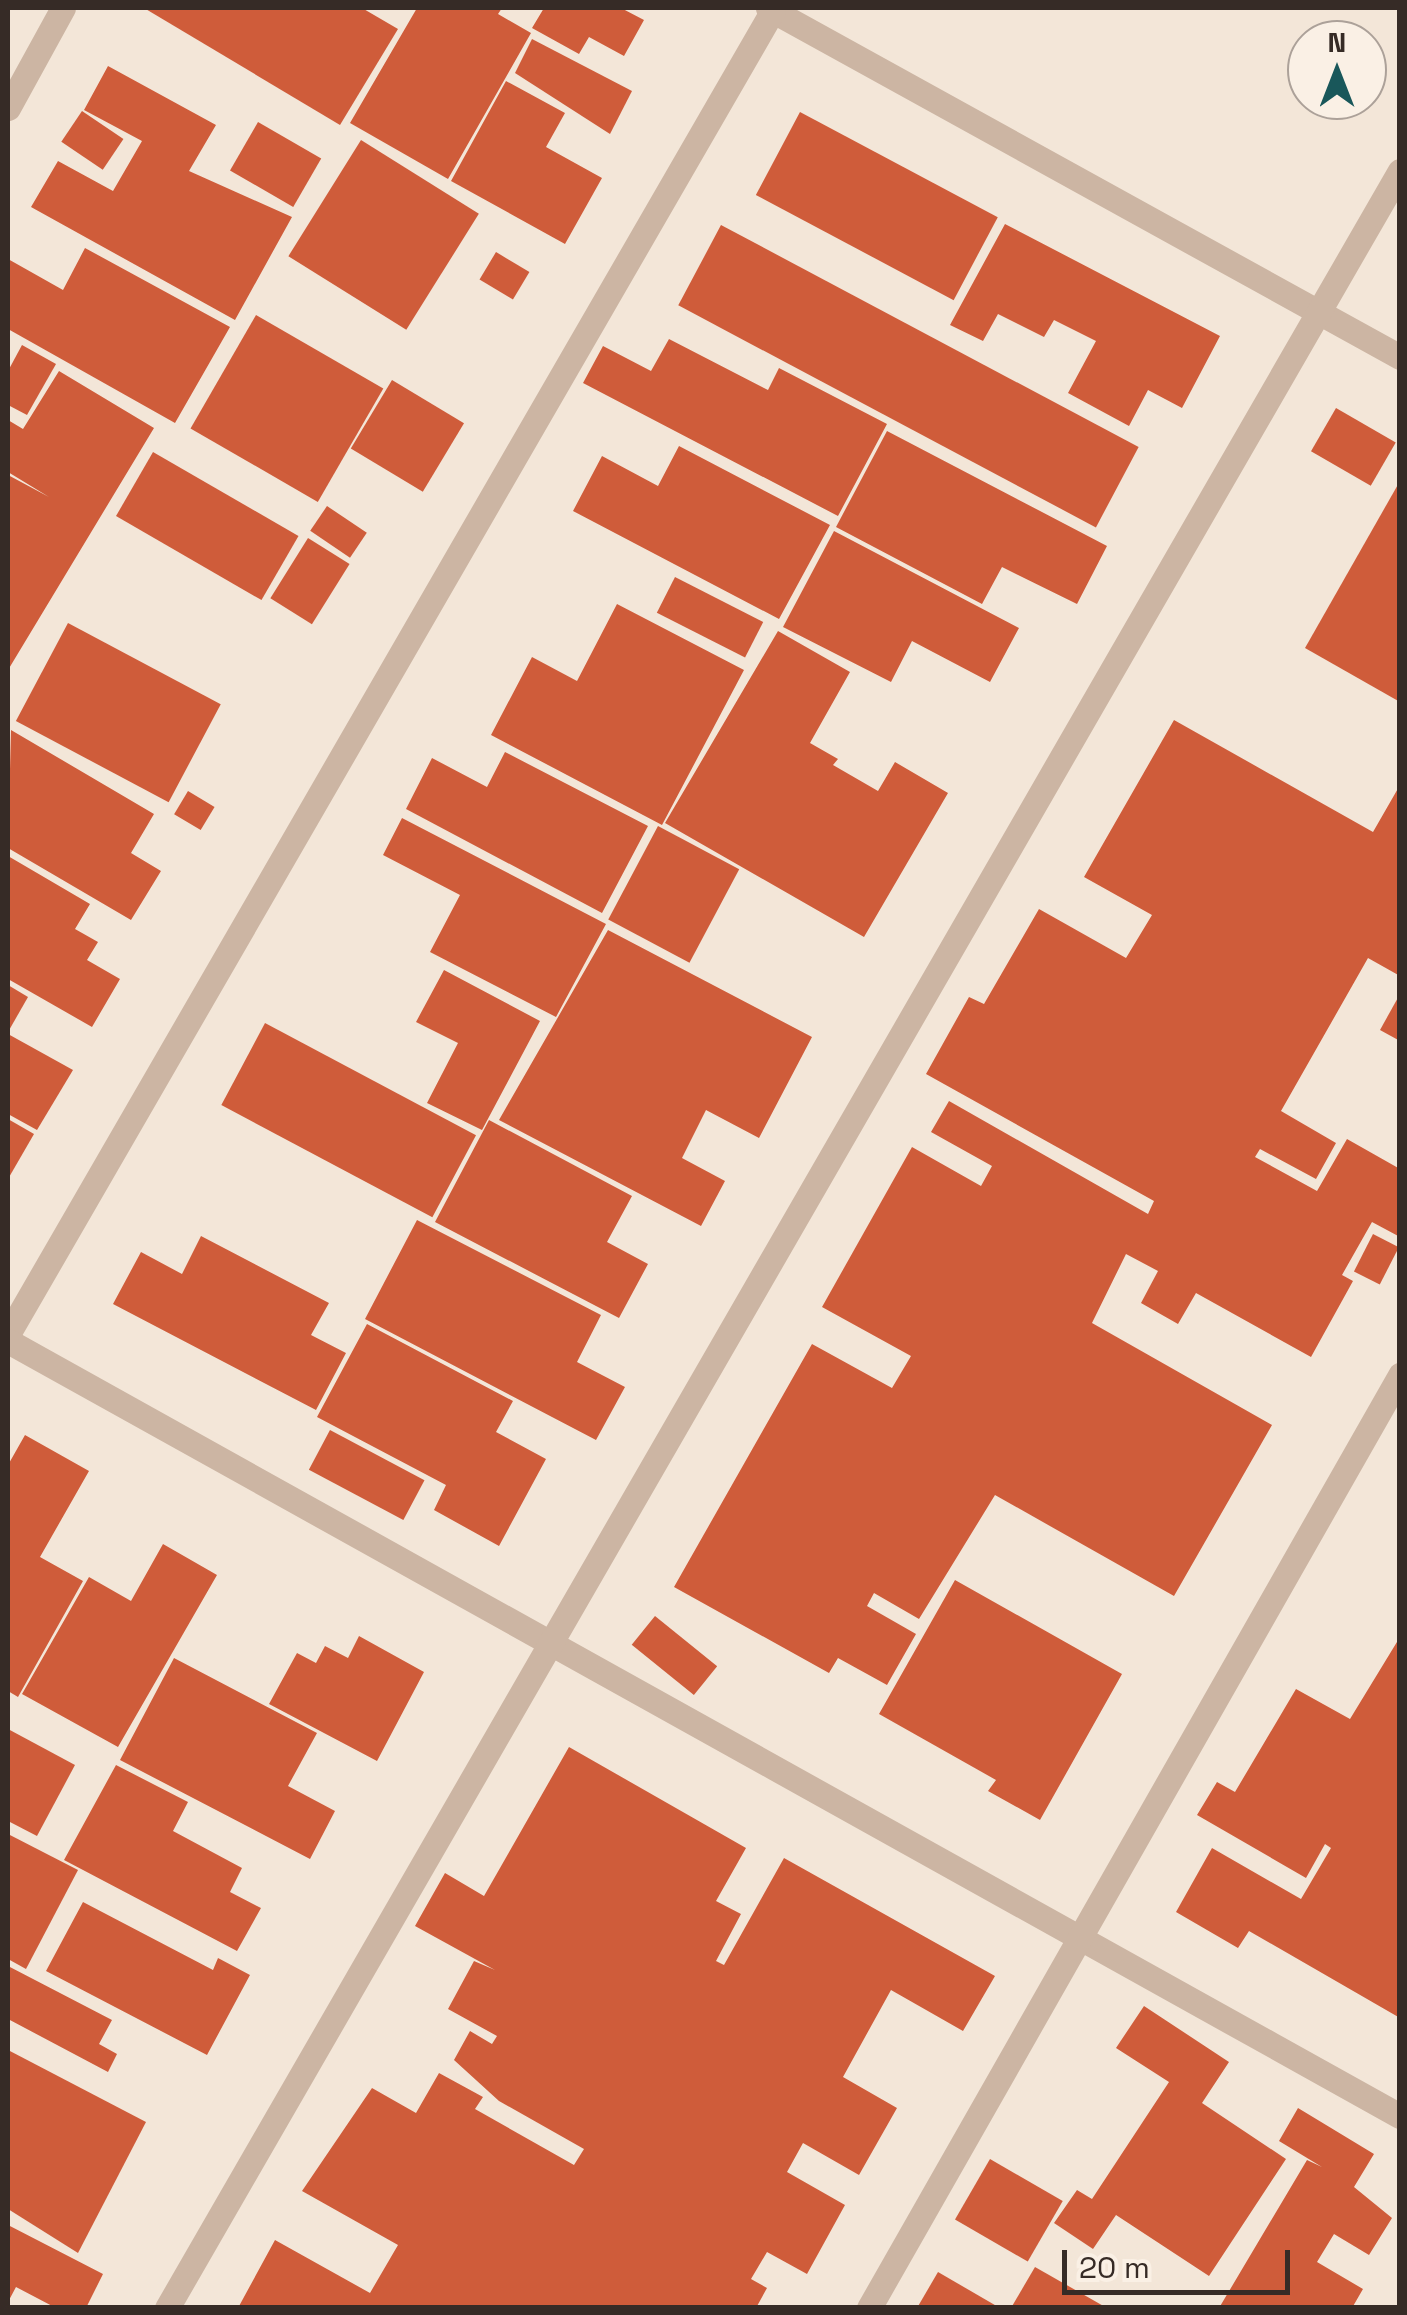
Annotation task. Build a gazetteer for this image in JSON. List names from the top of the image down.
{
  "scale_bar": "20 m",
  "north": "top"
}
